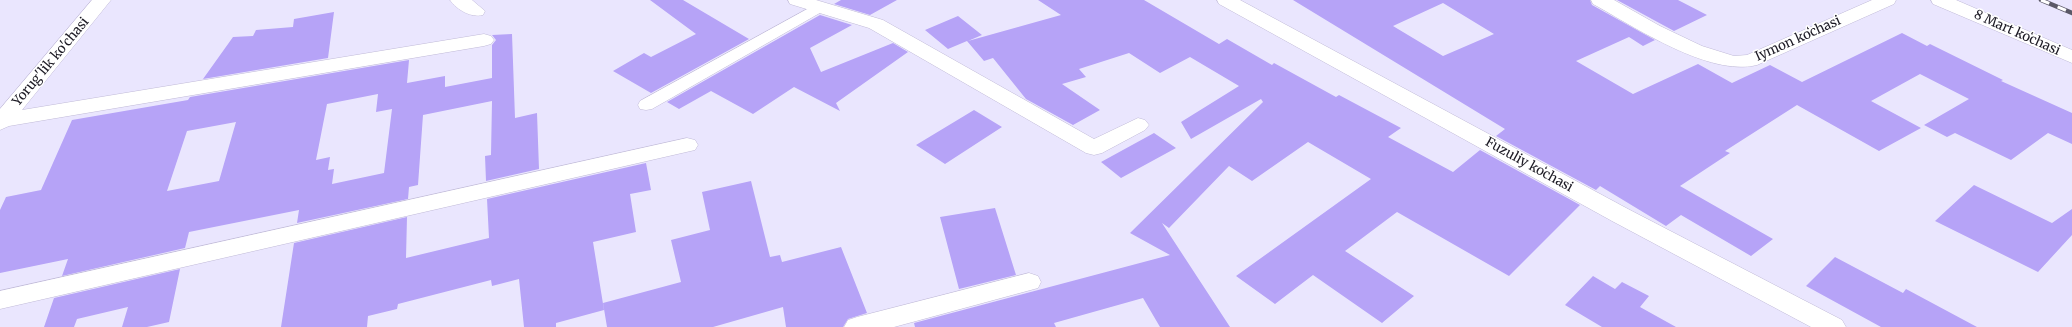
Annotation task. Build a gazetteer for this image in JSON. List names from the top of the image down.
{
  "streets": {
    "street": [
      "8 Mart koʻchasi",
      "Iymon koʻchasi",
      "Yorug'lik ko'chasi",
      "Fuzuliy koʻchasi"
    ]
  }
}
